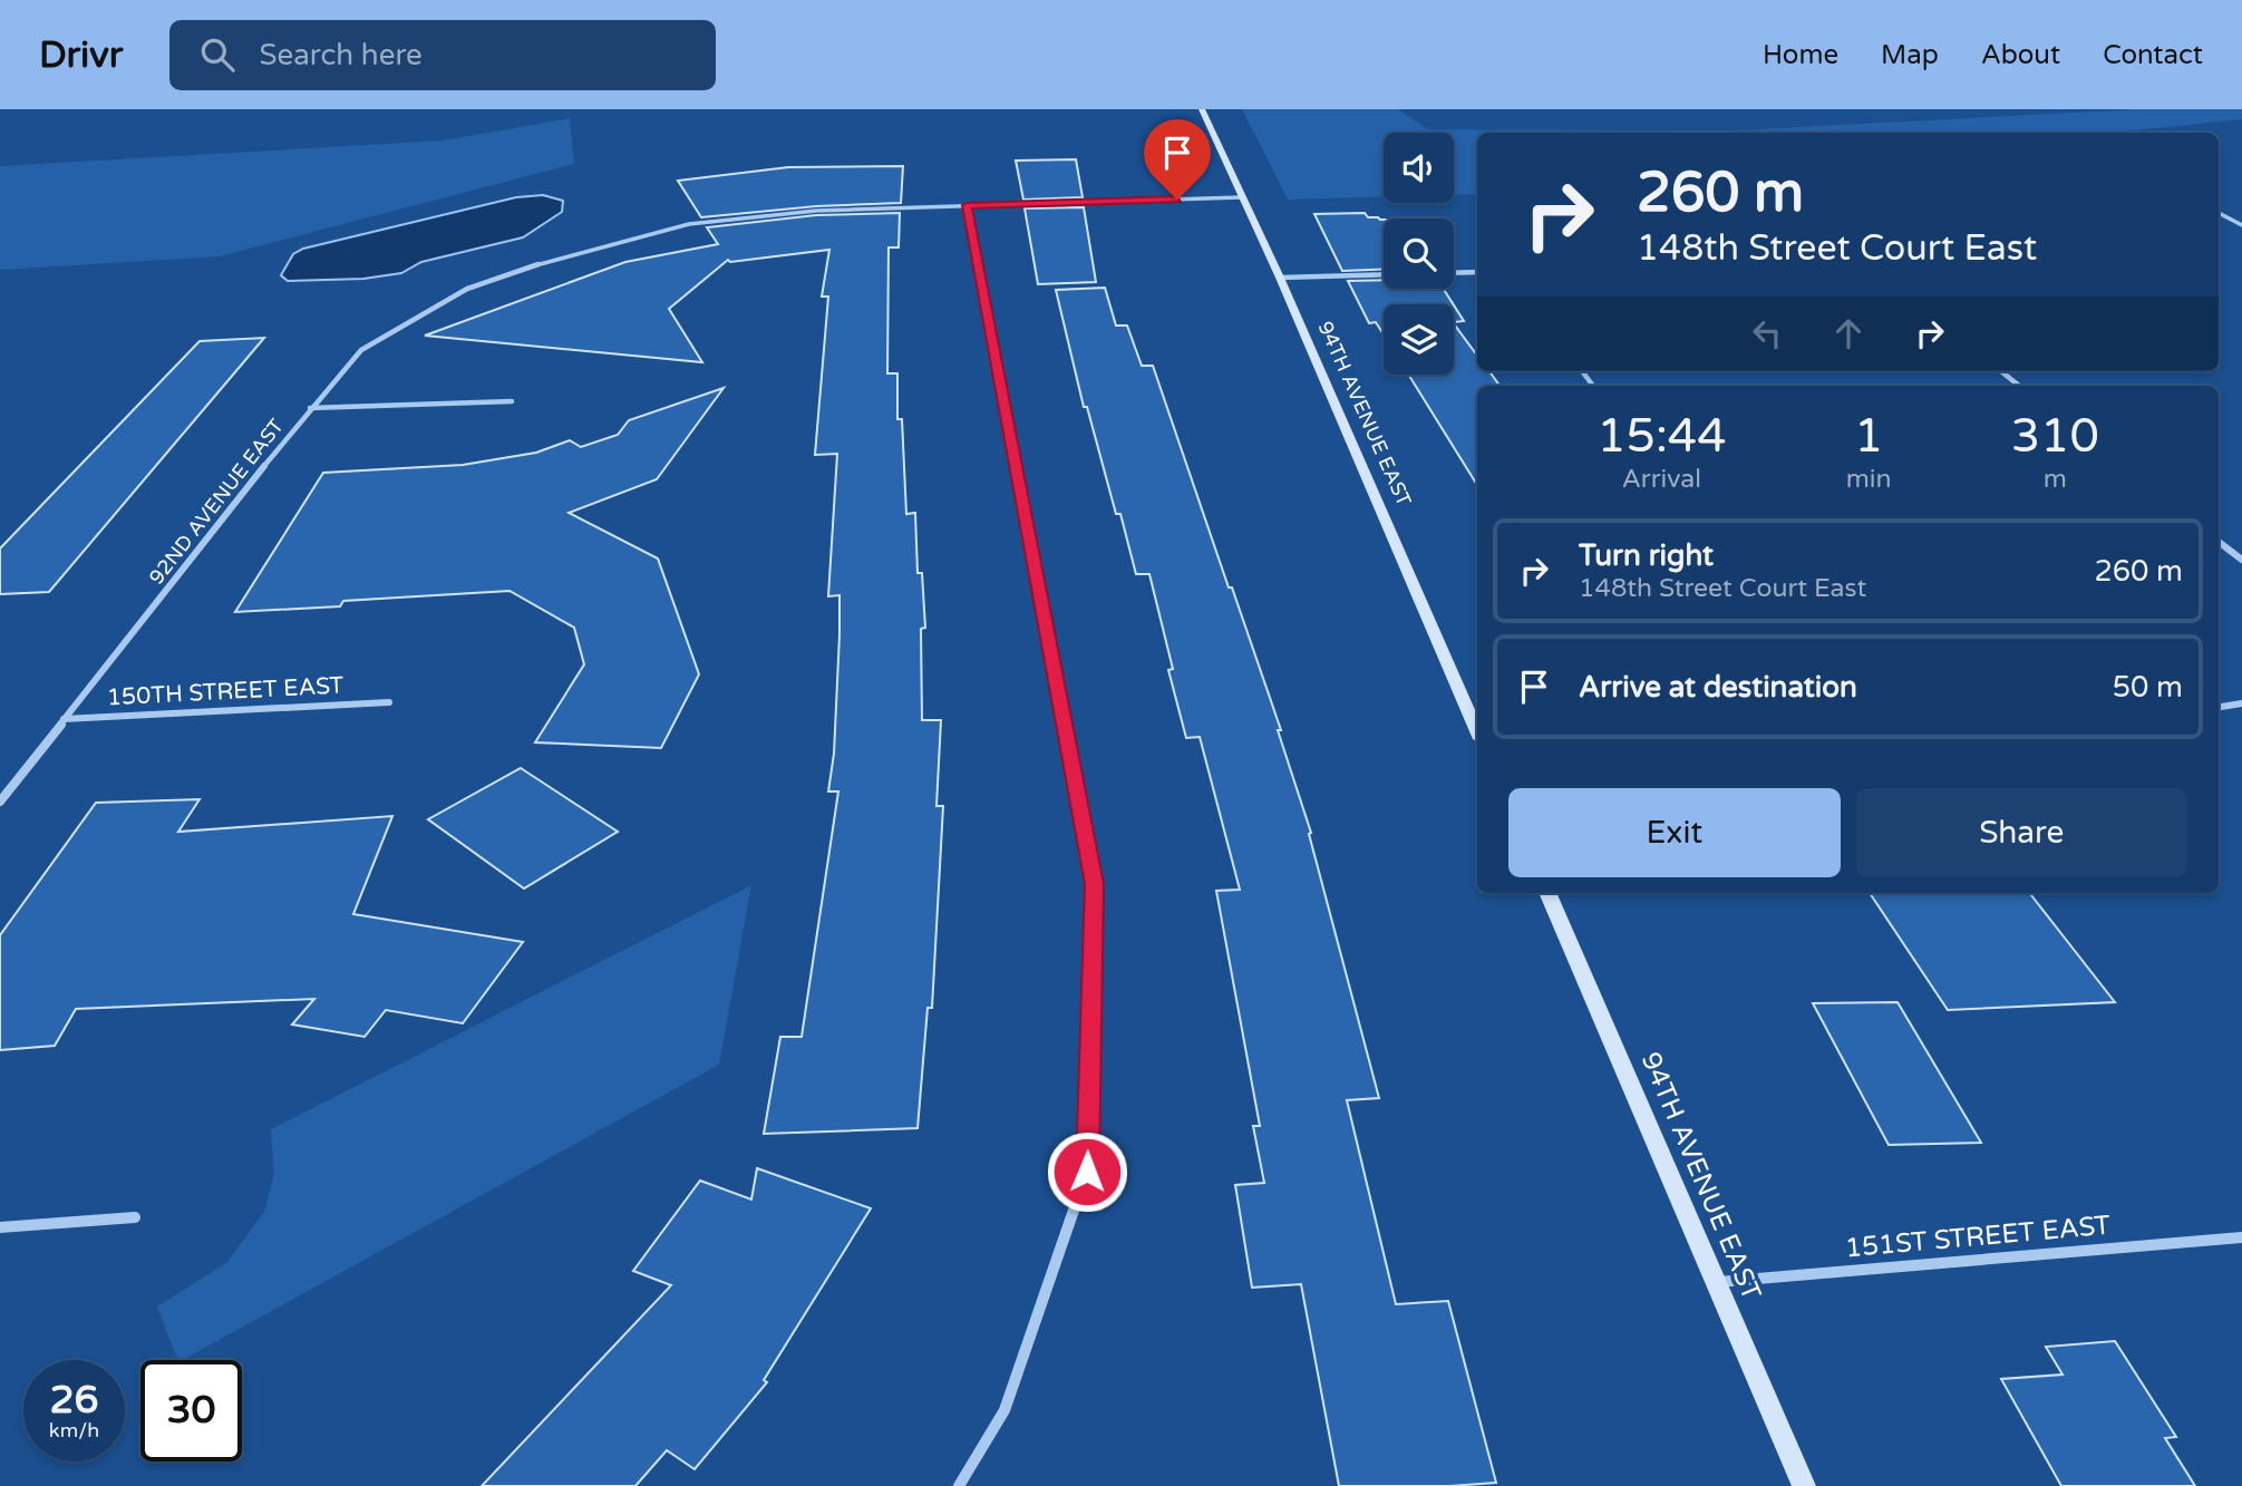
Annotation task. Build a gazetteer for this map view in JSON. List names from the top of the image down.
{
  "streets": {
    "main road": ["94TH AVENUE EAST"],
    "street": ["92ND AVENUE EAST", "150TH STREET EAST", "151ST STREET EAST"]
  },
  "crossings": [
    ["94TH AVENUE EAST", "92ND AVENUE EAST"],
    ["94TH AVENUE EAST", "151ST STREET EAST"],
    ["92ND AVENUE EAST", "150TH STREET EAST"]
  ],
  "page": {
    "header": "Drivr",
    "search": "Search here",
    "nav": [
      "Home",
      "Map",
      "About",
      "Contact"
    ],
    "turn": ["260 m", "148th Street Court East"],
    "eta": [
      "15:44",
      "Arrival",
      "1",
      "min",
      "310",
      "m"
    ],
    "list": [
      {
        "name": "Turn right",
        "note": "148th Street Court East",
        "value": "260 m"
      },
      {
        "name": "Arrive at destination",
        "value": "50 m"
      }
    ],
    "buttons": ["Exit", "Share"],
    "speed": "26 km/h",
    "limit": "30"
  }
}
